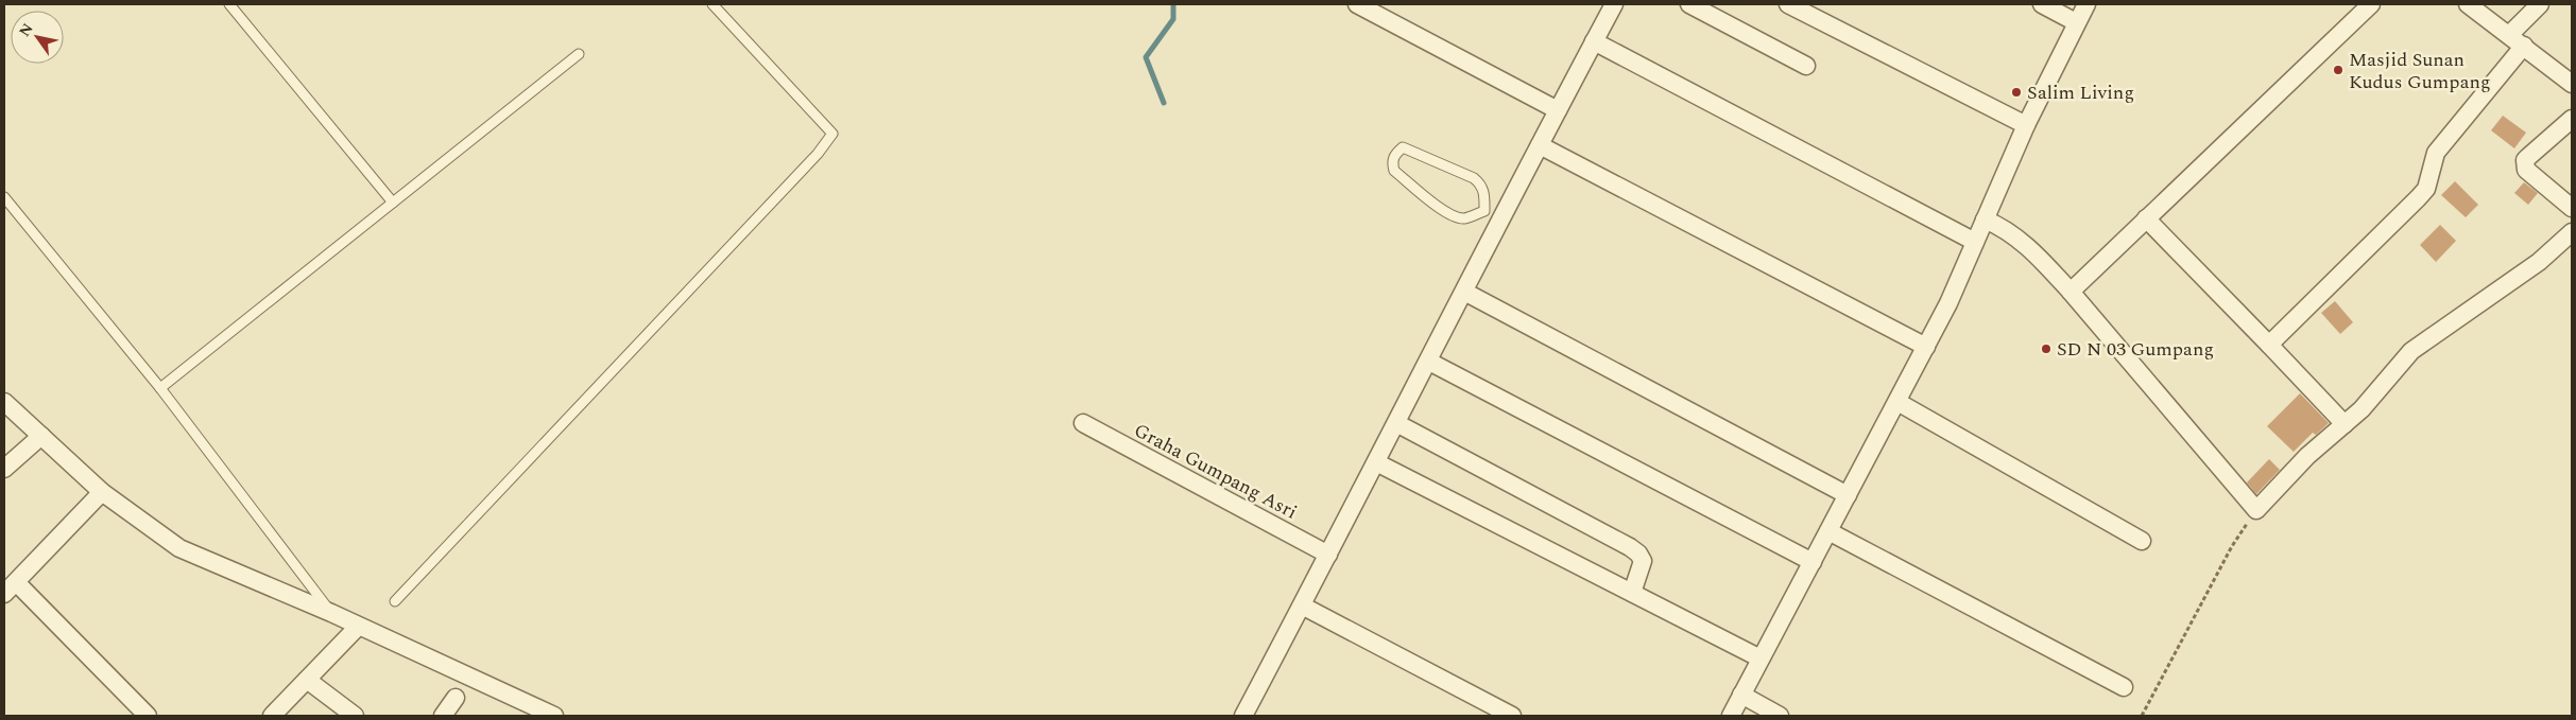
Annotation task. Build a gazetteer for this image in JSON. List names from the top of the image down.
{
  "streets": {
    "street": ["Graha Gumpang Asri"]
  },
  "places": ["Masjid Sunan Kudus Gumpang", "Salim Living", "SD N 03 Gumpang"],
  "north": "top left"
}
